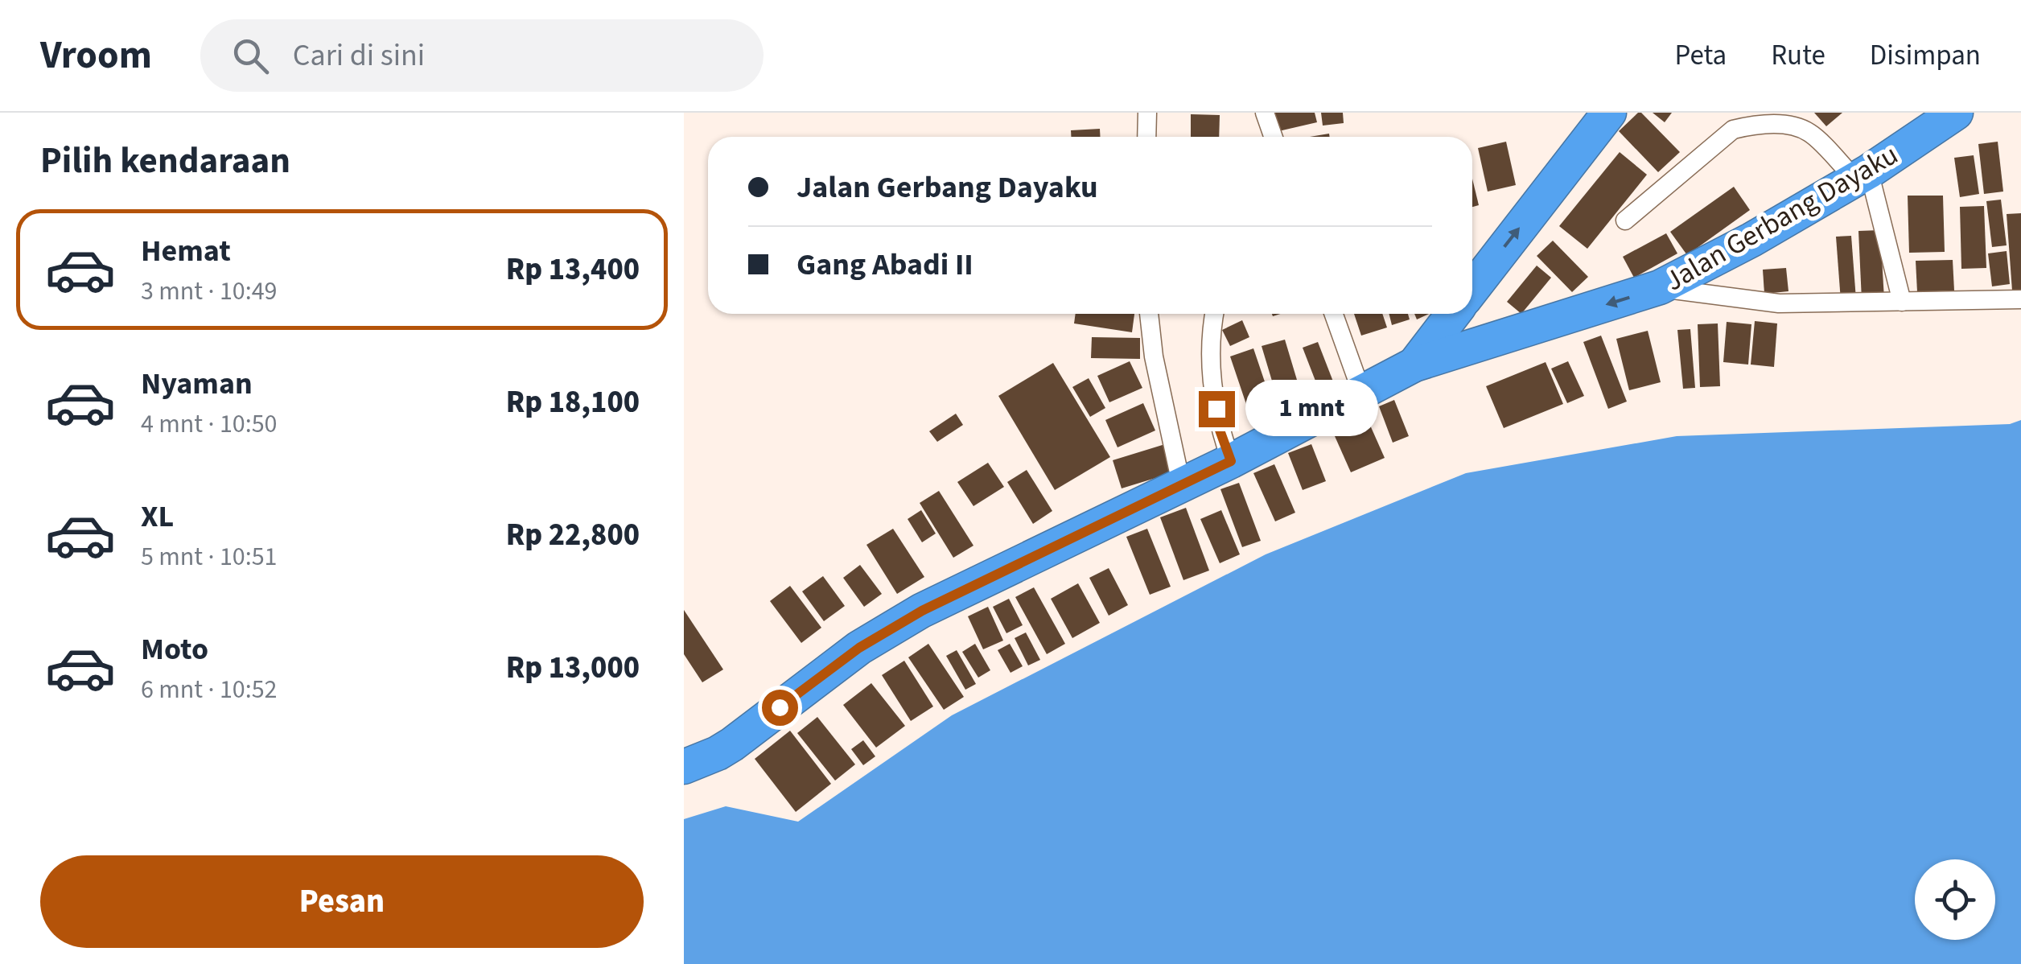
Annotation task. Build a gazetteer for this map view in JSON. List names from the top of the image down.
{
  "streets": {
    "highway": ["Jalan Gerbang Dayaku"]
  },
  "page": {
    "header": "Vroom",
    "search": "Cari di sini",
    "nav": ["Peta", "Rute", "Disimpan"],
    "heading": "Pilih kendaraan",
    "banner": ["Jalan Gerbang Dayaku", "Gang Abadi II"],
    "list": [
      {
        "name": "Hemat",
        "note": "3 mnt · 10:49",
        "value": "Rp 13,400"
      },
      {
        "name": "Nyaman",
        "note": "4 mnt · 10:50",
        "value": "Rp 18,100"
      },
      {
        "name": "XL",
        "note": "5 mnt · 10:51",
        "value": "Rp 22,800"
      },
      {
        "name": "Moto",
        "note": "6 mnt · 10:52",
        "value": "Rp 13,000"
      }
    ],
    "bubble": "1 mnt",
    "buttons": "Pesan"
  }
}
